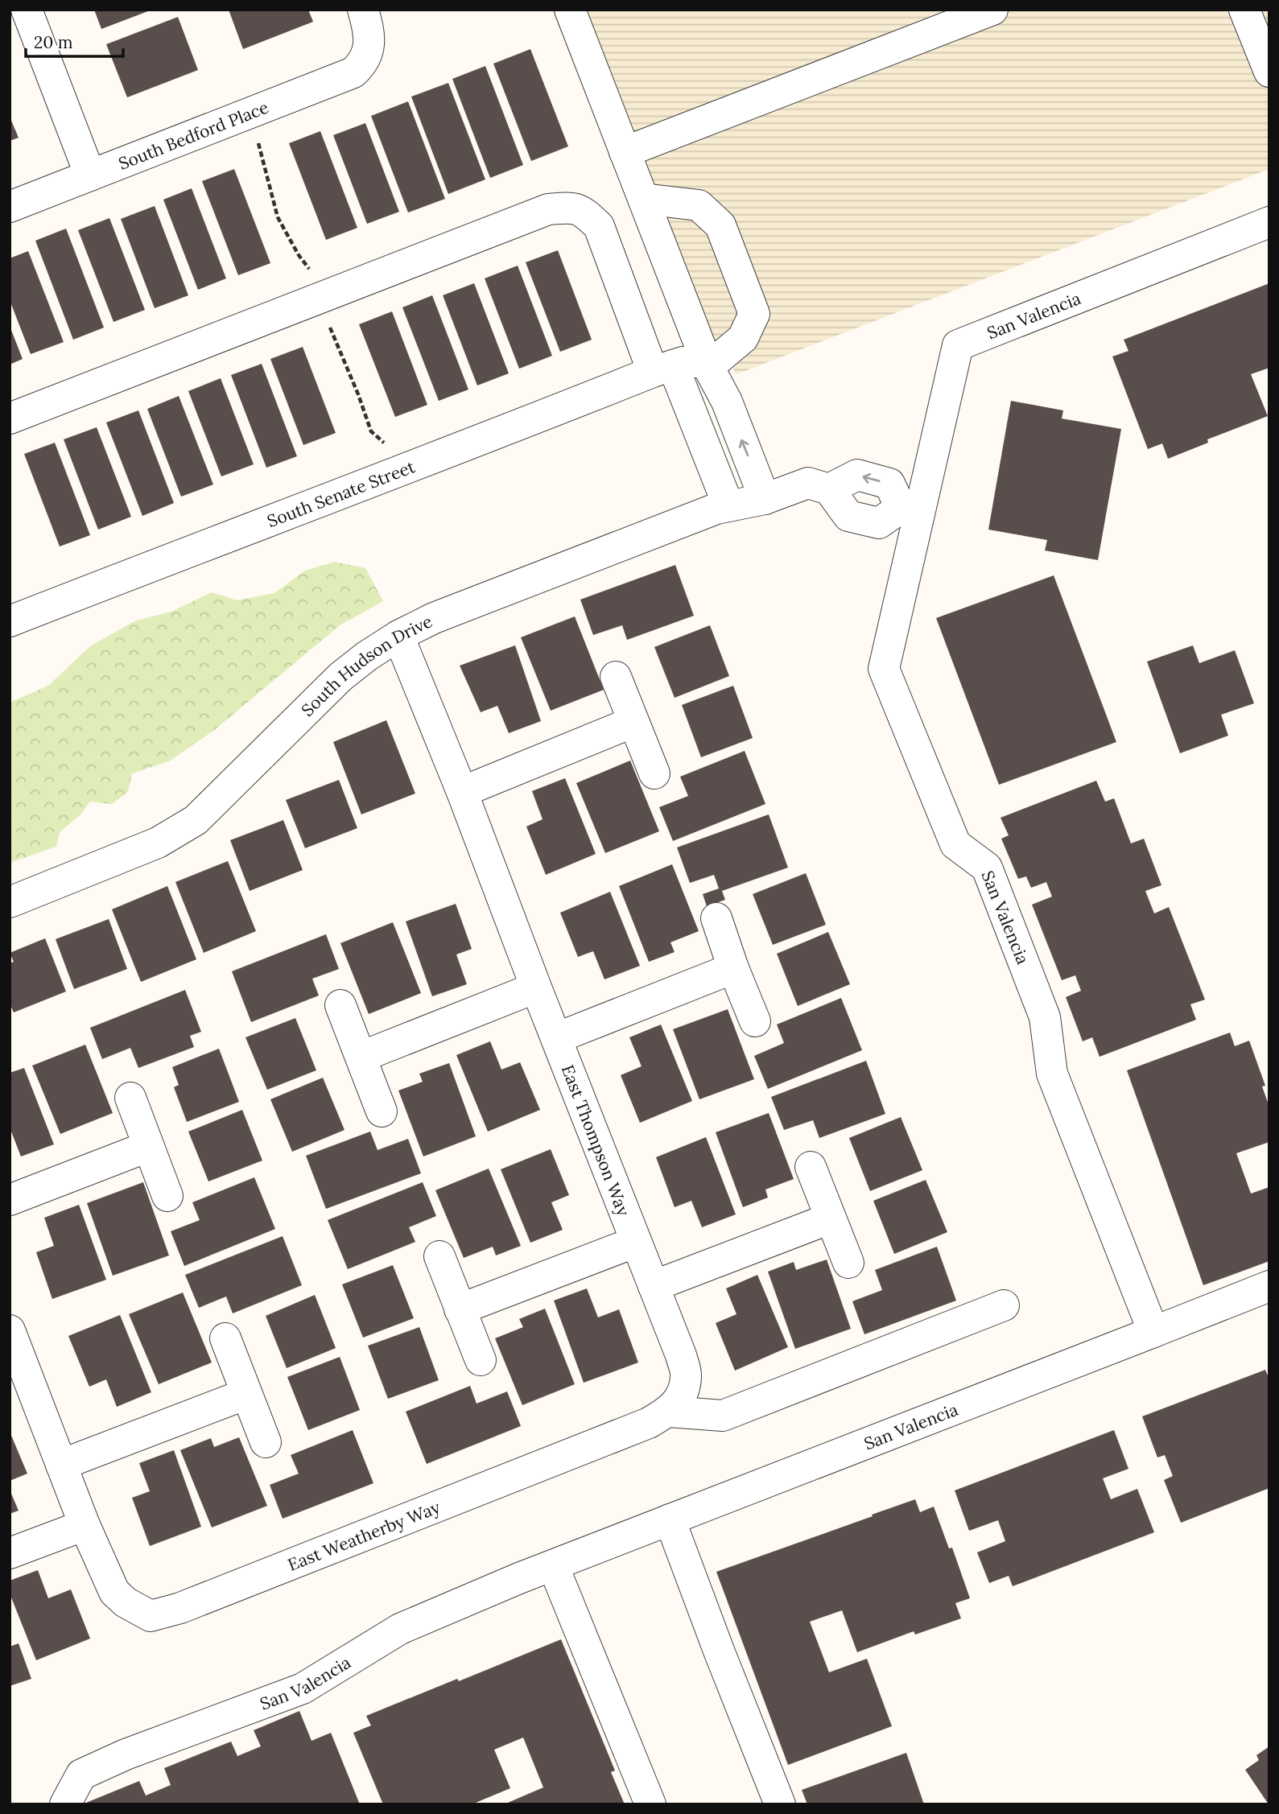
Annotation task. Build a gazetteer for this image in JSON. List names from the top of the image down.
{
  "streets": {
    "street": [
      "South Bedford Place",
      "San Valencia",
      "South Senate Street",
      "South Hudson Drive",
      "East Thompson Way",
      "East Weatherby Way"
    ]
  },
  "crossings": [
    ["South Hudson Drive", "East Thompson Way"],
    ["East Thompson Way", "East Weatherby Way"]
  ],
  "scale_bar": "20 m"
}
